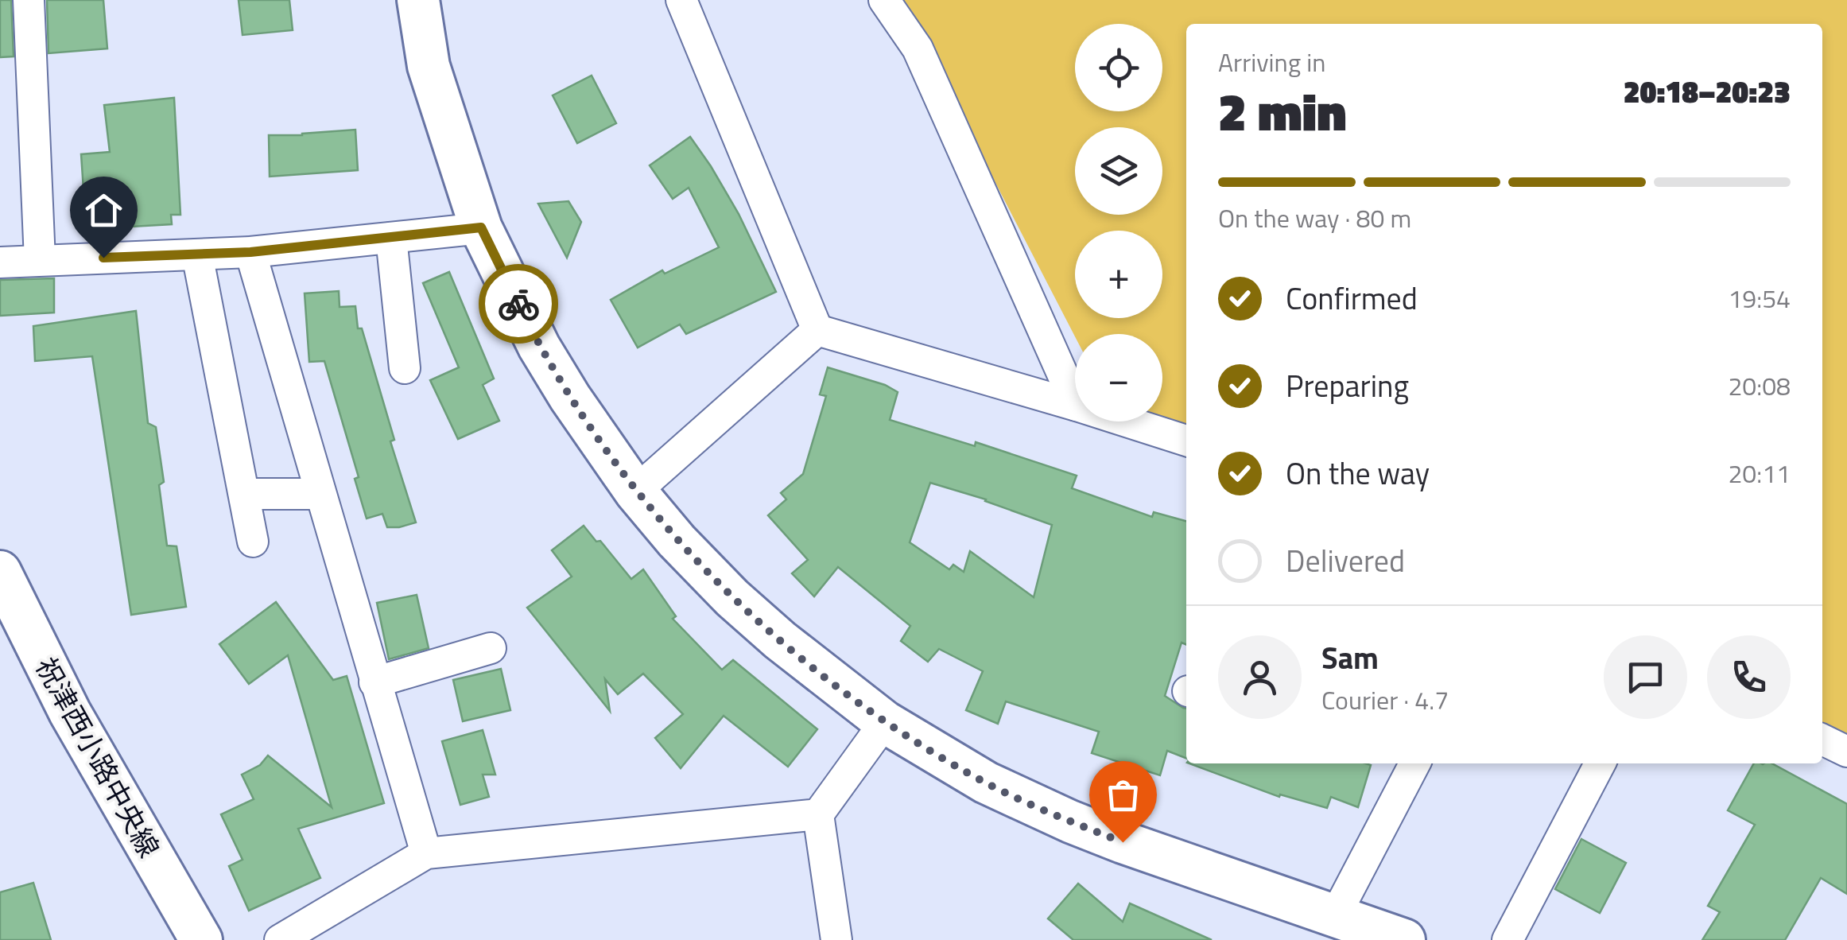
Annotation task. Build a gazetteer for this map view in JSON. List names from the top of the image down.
{
  "streets": {
    "main road": ["祝津西小路中央線"]
  },
  "page": {
    "map_buttons": ["+", "−"],
    "heading": ["2 min", "Arriving in", "20:18–20:23"],
    "panel": ["Sam", "Courier · 4.7"],
    "bar": "On the way · 80 m",
    "list": [
      ["Confirmed", "19:54"],
      ["Preparing", "20:08"],
      ["On the way", "20:11"],
      "Delivered"
    ]
  }
}
